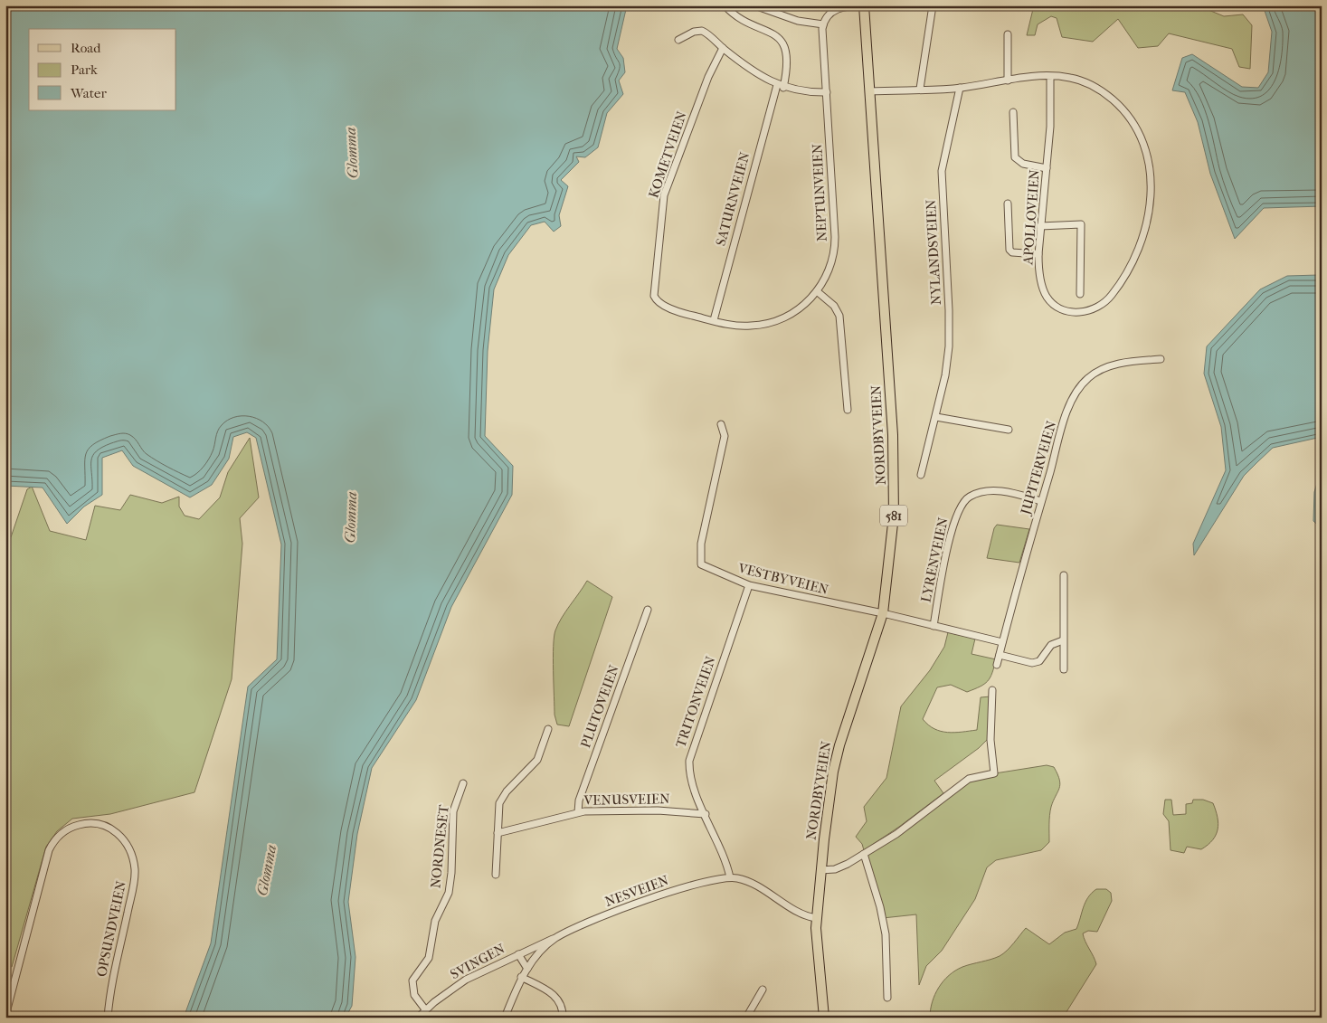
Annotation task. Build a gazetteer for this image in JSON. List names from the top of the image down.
{
  "streets": {
    "main road": ["NORDBYVEIEN", "581"],
    "street": [
      "KOMETVEIEN",
      "NEPTUNVEIEN",
      "SATURNVEIEN",
      "APOLLOVEIEN",
      "NYLANDSVEIEN",
      "JUPITERVEIEN",
      "LYRENVEIEN",
      "VESTBYVEIEN",
      "TRITONVEIEN",
      "PLUTOVEIEN",
      "VENUSVEIEN",
      "NORDNESET",
      "NESVEIEN",
      "OPSUNDVEIEN",
      "SVINGEN"
    ]
  },
  "crossings": [
    ["KOMETVEIEN", "NEPTUNVEIEN"],
    ["NEPTUNVEIEN", "SATURNVEIEN"],
    ["APOLLOVEIEN", "NYLANDSVEIEN"],
    ["APOLLOVEIEN", "NORDBYVEIEN"],
    ["NORDBYVEIEN", "VESTBYVEIEN"],
    ["JUPITERVEIEN", "LYRENVEIEN"],
    ["JUPITERVEIEN", "VESTBYVEIEN"],
    ["LYRENVEIEN", "VESTBYVEIEN"],
    ["VESTBYVEIEN", "TRITONVEIEN"],
    ["TRITONVEIEN", "VENUSVEIEN"],
    ["TRITONVEIEN", "NESVEIEN"],
    ["PLUTOVEIEN", "VENUSVEIEN"],
    ["NORDNESET", "SVINGEN"],
    ["NESVEIEN", "SVINGEN"]
  ],
  "water": ["Glomma"],
  "legend": ["Road", "Park", "Water"]
}
